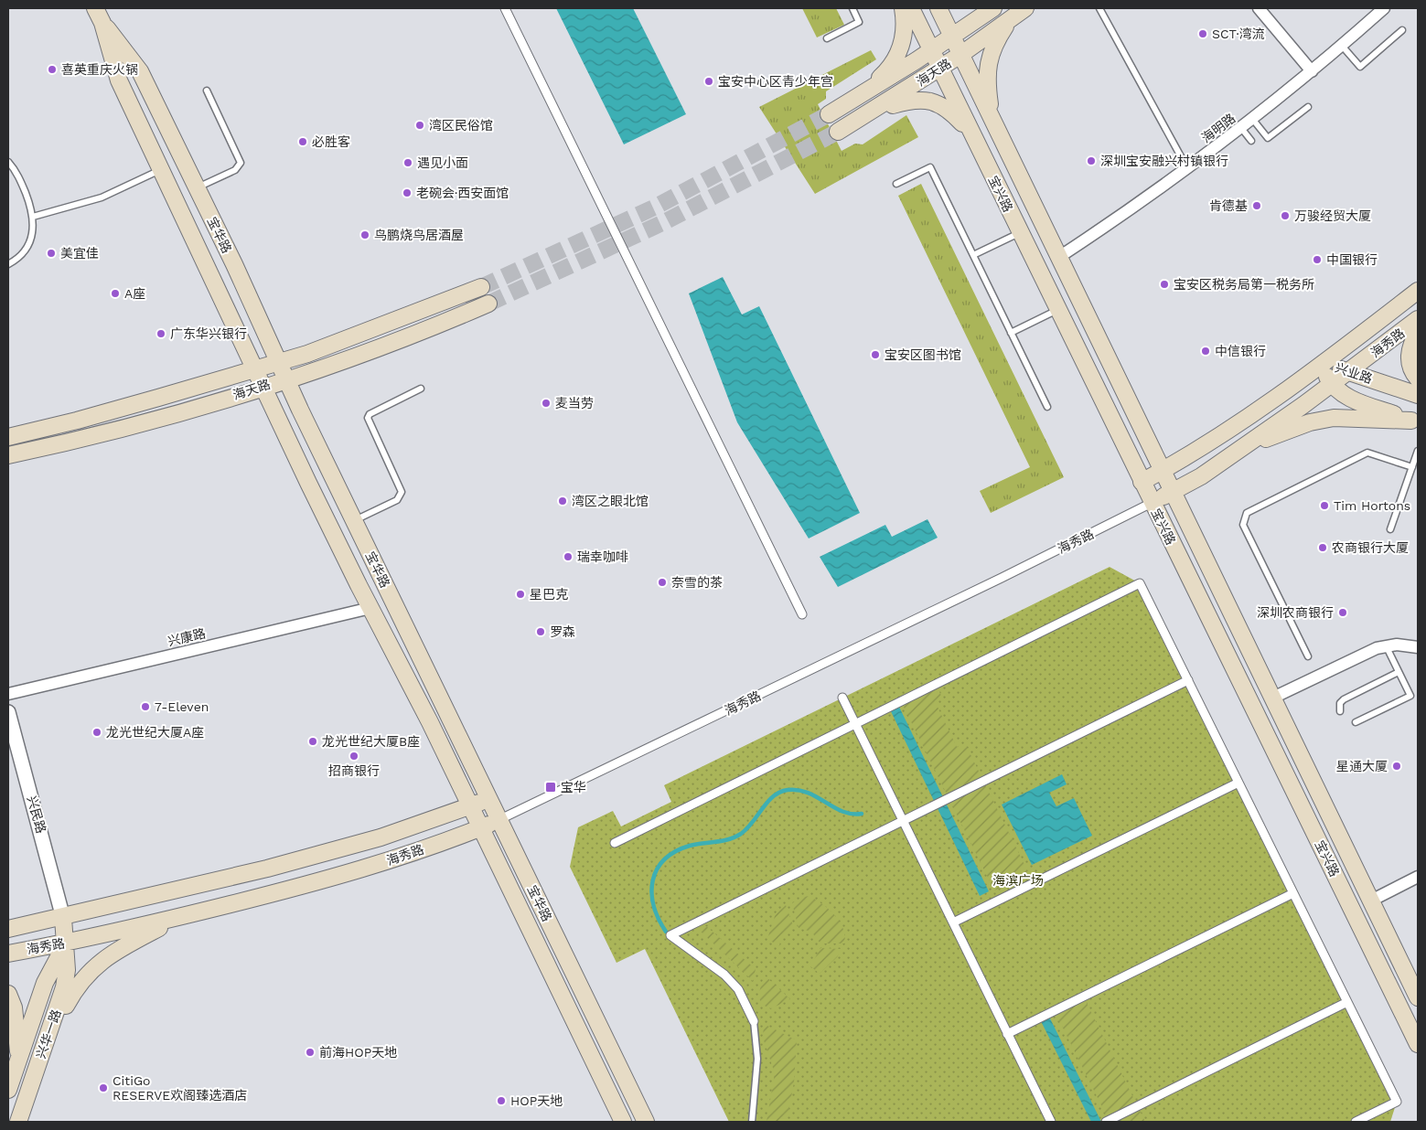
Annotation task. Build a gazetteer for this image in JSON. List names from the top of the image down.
{
  "streets": {
    "main road": [
      "海天路",
      "宝兴路",
      "宝华路",
      "海秀路",
      "兴业路",
      "兴华一路"
    ],
    "street": ["海明路", "兴康路", "兴民路"]
  },
  "crossings": [
    ["海天路", "宝兴路"],
    ["海天路", "宝华路"],
    ["海明路", "宝兴路"],
    ["宝兴路", "海秀路"],
    ["宝华路", "海秀路"],
    ["宝华路", "兴康路"],
    ["海秀路", "兴业路"],
    ["海秀路", "兴民路"],
    ["海秀路", "兴华一路"],
    ["兴民路", "兴华一路"]
  ],
  "parks": ["海滨广场"],
  "places": {
    "other": [
      "SCT·湾流",
      "喜英重庆火锅",
      "宝安中心区青少年宫",
      "湾区民俗馆",
      "必胜客",
      "深圳宝安融兴村镇银行",
      "遇见小面",
      "老碗会·西安面馆",
      "肯德基",
      "万骏经贸大厦",
      "鸟鹏烧鸟居酒屋",
      "美宜佳",
      "中国银行",
      "宝安区税务局第一税务所",
      "A座",
      "广东华兴银行",
      "中信银行",
      "宝安区图书馆",
      "麦当劳",
      "湾区之眼北馆",
      "Tim Hortons",
      "农商银行大厦",
      "瑞幸咖啡",
      "奈雪的茶",
      "星巴克",
      "深圳农商银行",
      "罗森",
      "7-Eleven",
      "龙光世纪大厦A座",
      "龙光世纪大厦B座",
      "招商银行",
      "星通大厦",
      "前海HOP天地",
      "CitiGo RESERVE欢阁臻选酒店",
      "HOP天地"
    ],
    "transit": ["宝华"]
  }
}
